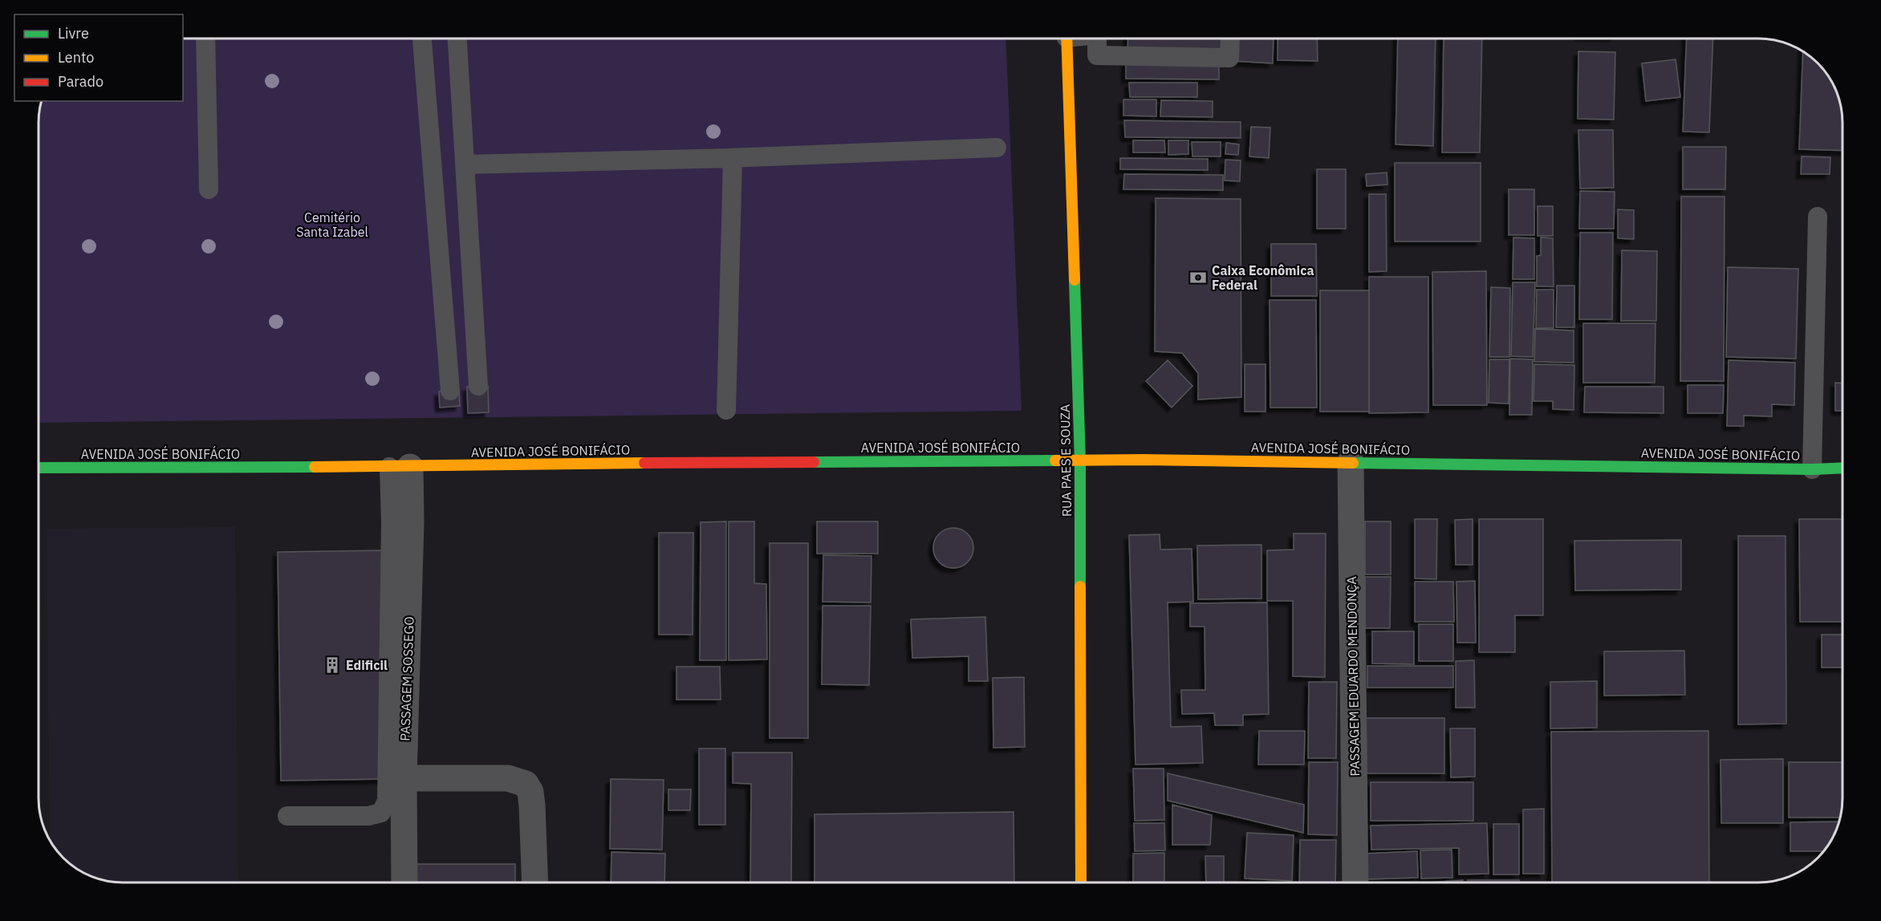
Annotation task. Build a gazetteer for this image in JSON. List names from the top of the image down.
{
  "streets": {
    "main road": ["AVENIDA JOSÉ BONIFÁCIO", "RUA PAES E SOUZA"],
    "street": ["PASSAGEM EDUARDO MENDONÇA", "PASSAGEM SOSSEGO"]
  },
  "crossings": [
    ["AVENIDA JOSÉ BONIFÁCIO", "RUA PAES E SOUZA"],
    ["AVENIDA JOSÉ BONIFÁCIO", "PASSAGEM EDUARDO MENDONÇA"],
    ["AVENIDA JOSÉ BONIFÁCIO", "PASSAGEM SOSSEGO"]
  ],
  "parks": ["Cemitério Santa Izabel"],
  "places": {
    "bank": ["Caixa Econômica Federal"],
    "building": ["Edificil"]
  },
  "legend": ["Livre", "Lento", "Parado"]
}
